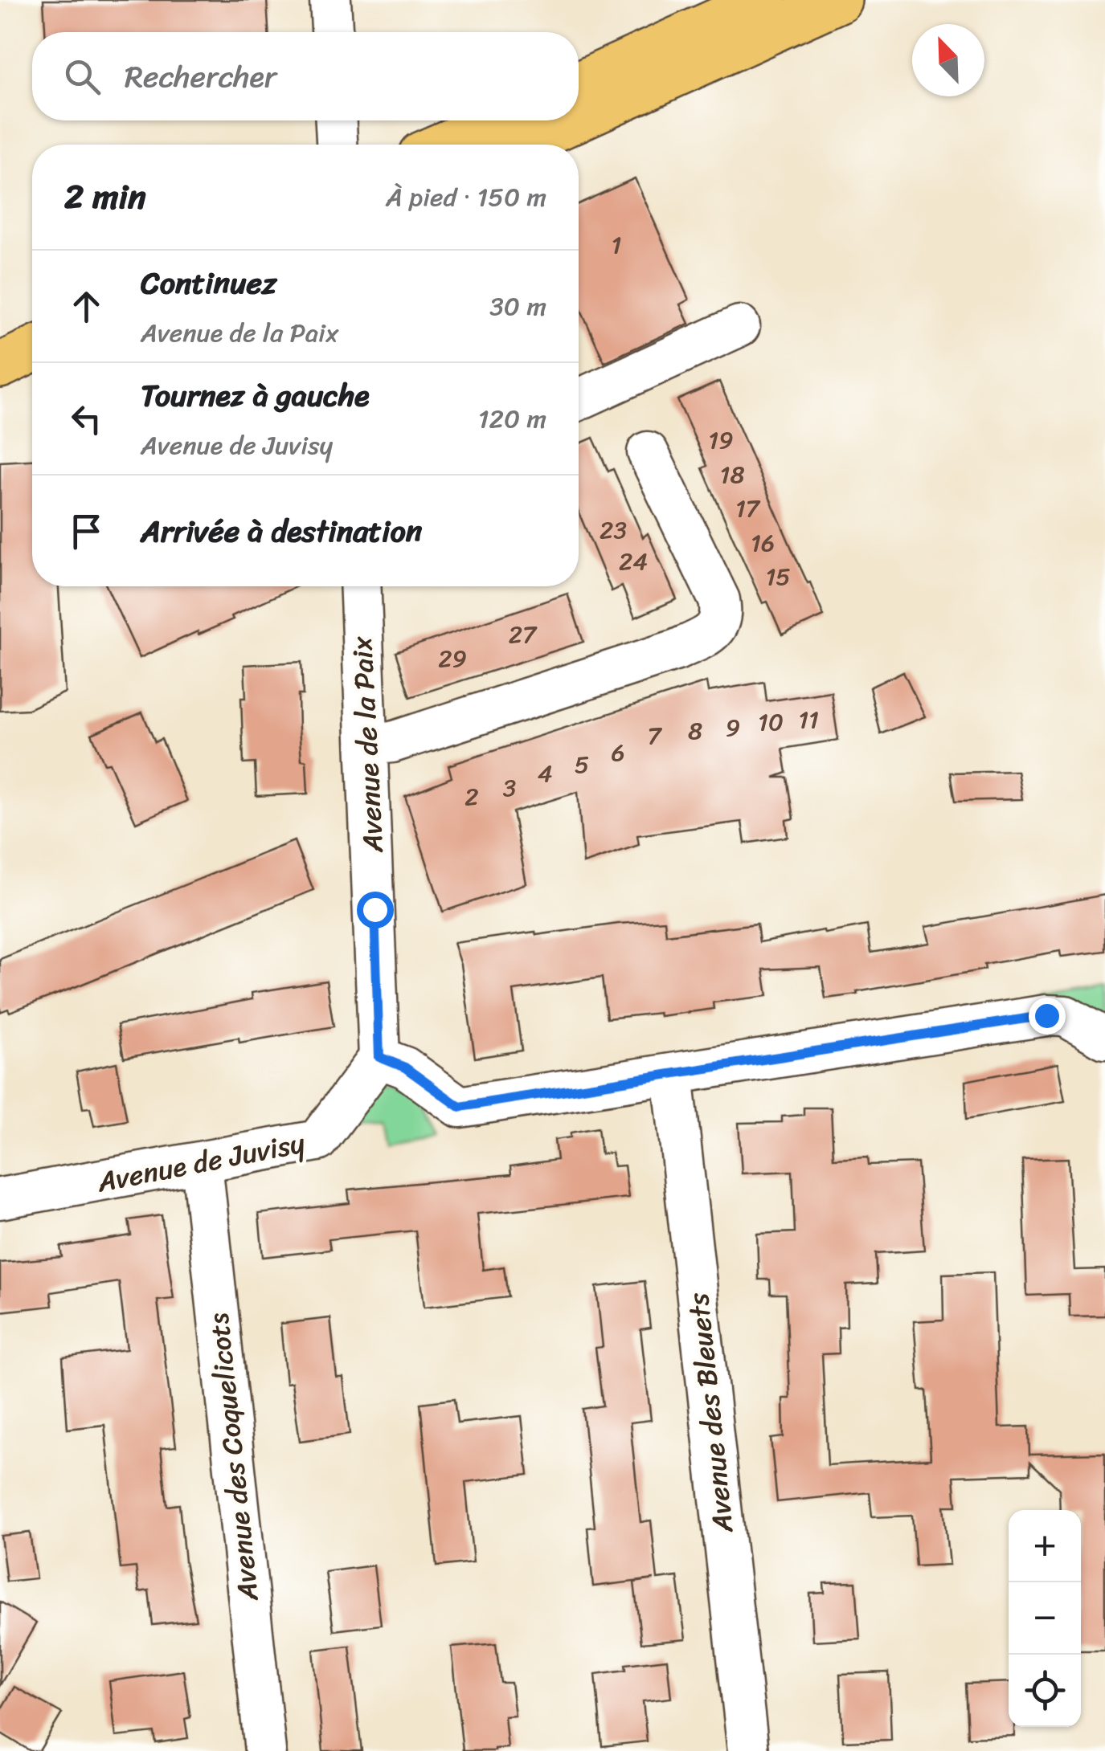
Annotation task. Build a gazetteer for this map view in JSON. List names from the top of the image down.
{
  "streets": {
    "street": [
      "Avenue de la Paix",
      "Avenue de Juvisy",
      "Avenue des Bleuets",
      "Avenue des Coquelicots"
    ]
  },
  "crossings": [
    ["Avenue de la Paix", "Avenue de Juvisy"],
    ["Avenue de Juvisy", "Avenue des Coquelicots"]
  ],
  "house_numbers": [
    "1",
    "19",
    "18",
    "17",
    "23",
    "16",
    "24",
    "15",
    "27",
    "29",
    "11",
    "10",
    "9",
    "8",
    "7",
    "6",
    "5",
    "4",
    "3",
    "2"
  ],
  "north": "top left",
  "page": {
    "search": "Rechercher",
    "heading": ["2 min", "À pied · 150 m"],
    "list": [
      ["Continuez", "Avenue de la Paix", "30 m"],
      ["Tournez à gauche", "Avenue de Juvisy", "120 m"],
      "Arrivée à destination"
    ],
    "map_buttons": ["+", "−"]
  }
}
